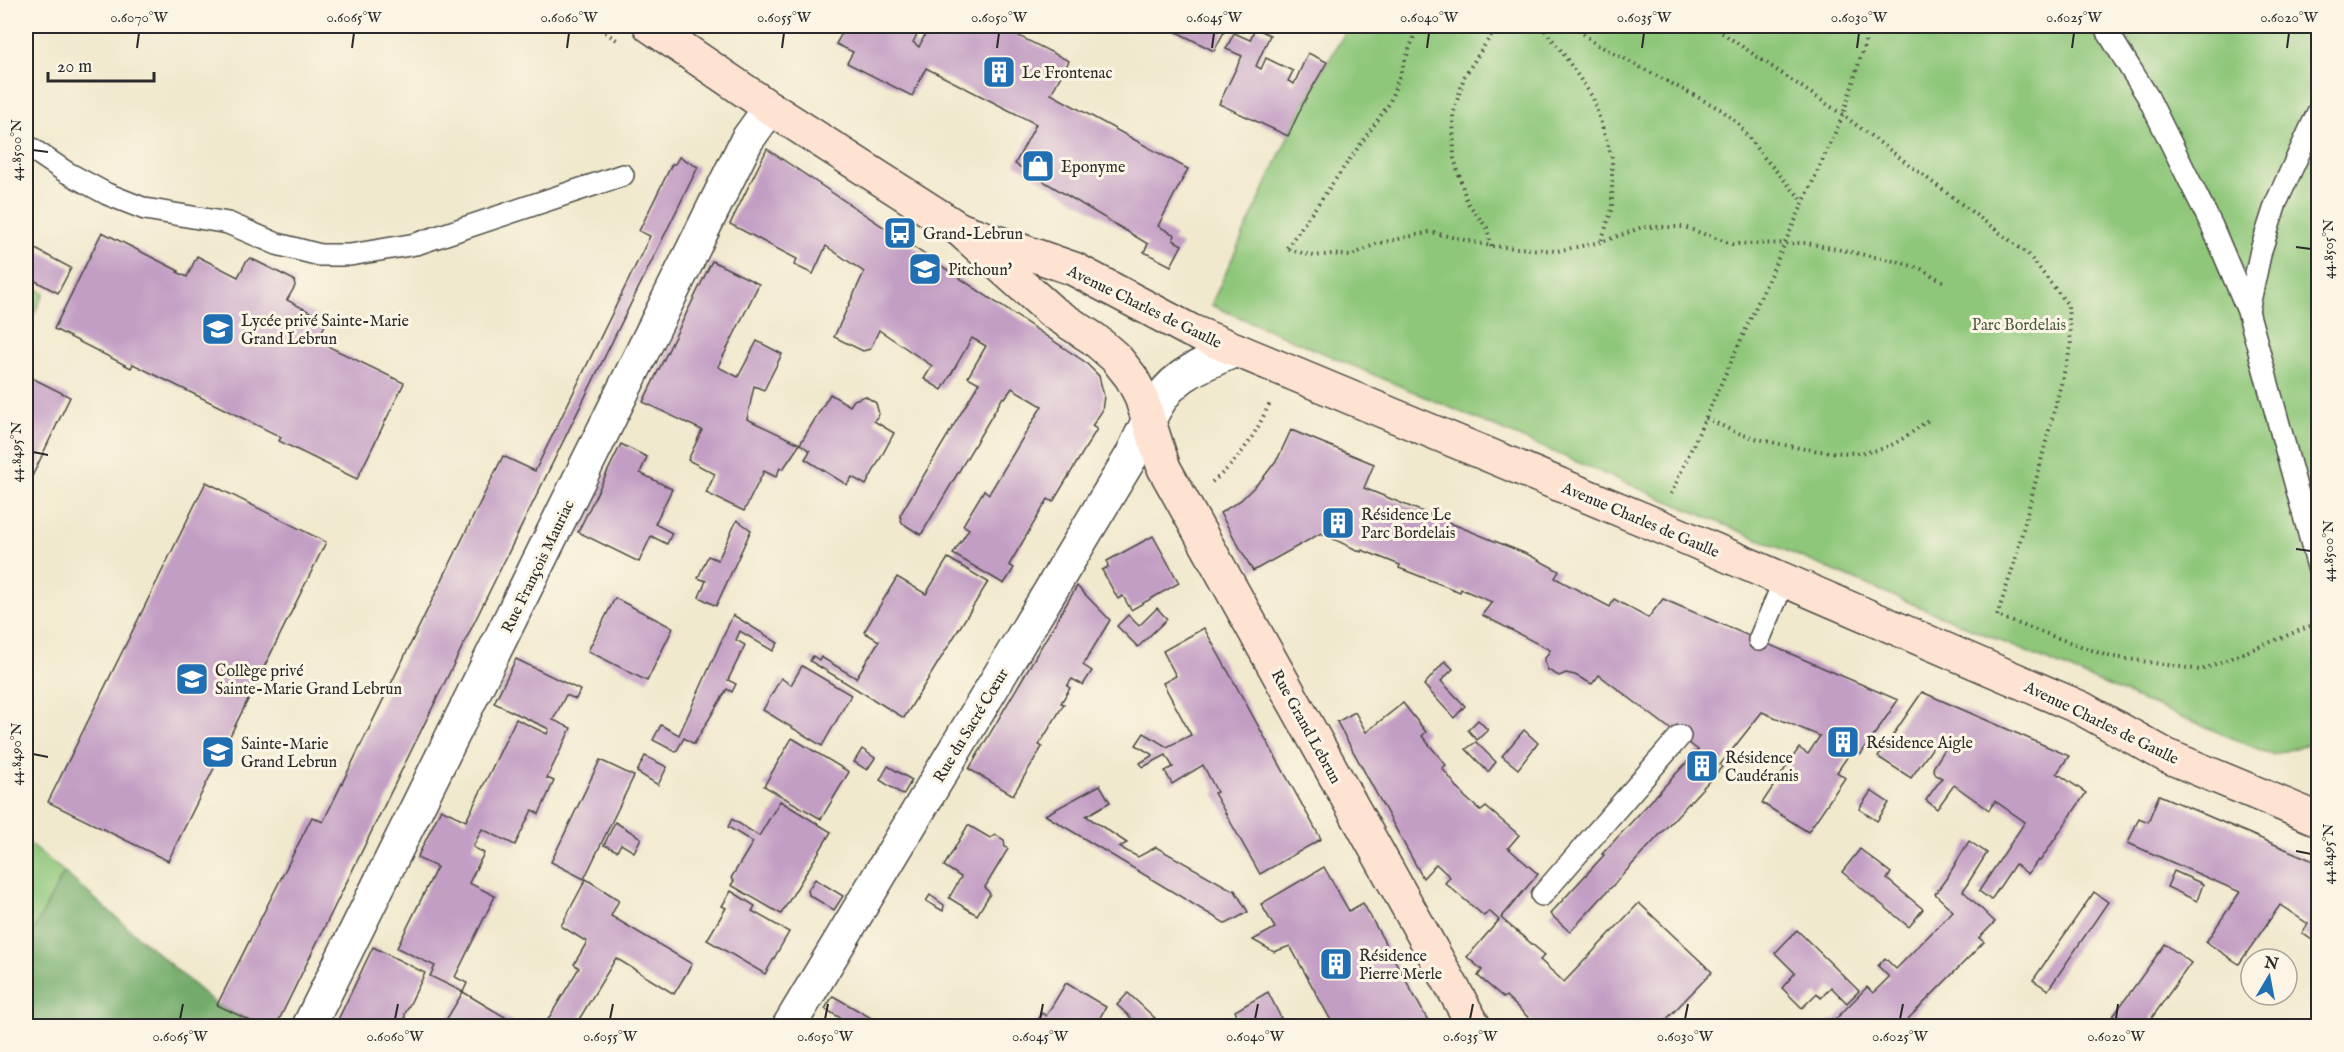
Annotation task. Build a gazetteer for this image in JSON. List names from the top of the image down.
{
  "streets": {
    "main road": ["Avenue Charles de Gaulle", "Rue Grand Lebrun"],
    "street": ["Rue François Mauriac", "Rue du Sacré Cœur"]
  },
  "crossings": [
    ["Avenue Charles de Gaulle", "Rue François Mauriac"],
    ["Avenue Charles de Gaulle", "Rue du Sacré Cœur"],
    ["Avenue Charles de Gaulle", "Rue Grand Lebrun"],
    ["Rue du Sacré Cœur", "Rue Grand Lebrun"]
  ],
  "parks": ["Parc Bordelais"],
  "places": {
    "building": [
      "Le Frontenac",
      "Résidence Le Parc Bordelais",
      "Résidence Aigle",
      "Résidence Caudéranis",
      "Résidence Pierre Merle"
    ],
    "shop": ["Eponyme"],
    "bus stop": ["Grand-Lebrun"],
    "school or university": [
      "Pitchoun'",
      "Lycée privé Sainte-Marie Grand Lebrun",
      "Collège privé Sainte-Marie Grand Lebrun",
      "Sainte-Marie Grand Lebrun"
    ]
  },
  "scale_bar": "20 m",
  "north": "top",
  "coordinates": [
    "0.6070°W",
    "0.6065°W",
    "0.6060°W",
    "0.6055°W",
    "0.6050°W",
    "0.6045°W",
    "0.6040°W",
    "0.6035°W",
    "0.6030°W",
    "0.6025°W",
    "0.6020°W",
    "44.8500°N",
    "44.8505°N",
    "44.8495°N",
    "44.8490°N"
  ]
}
